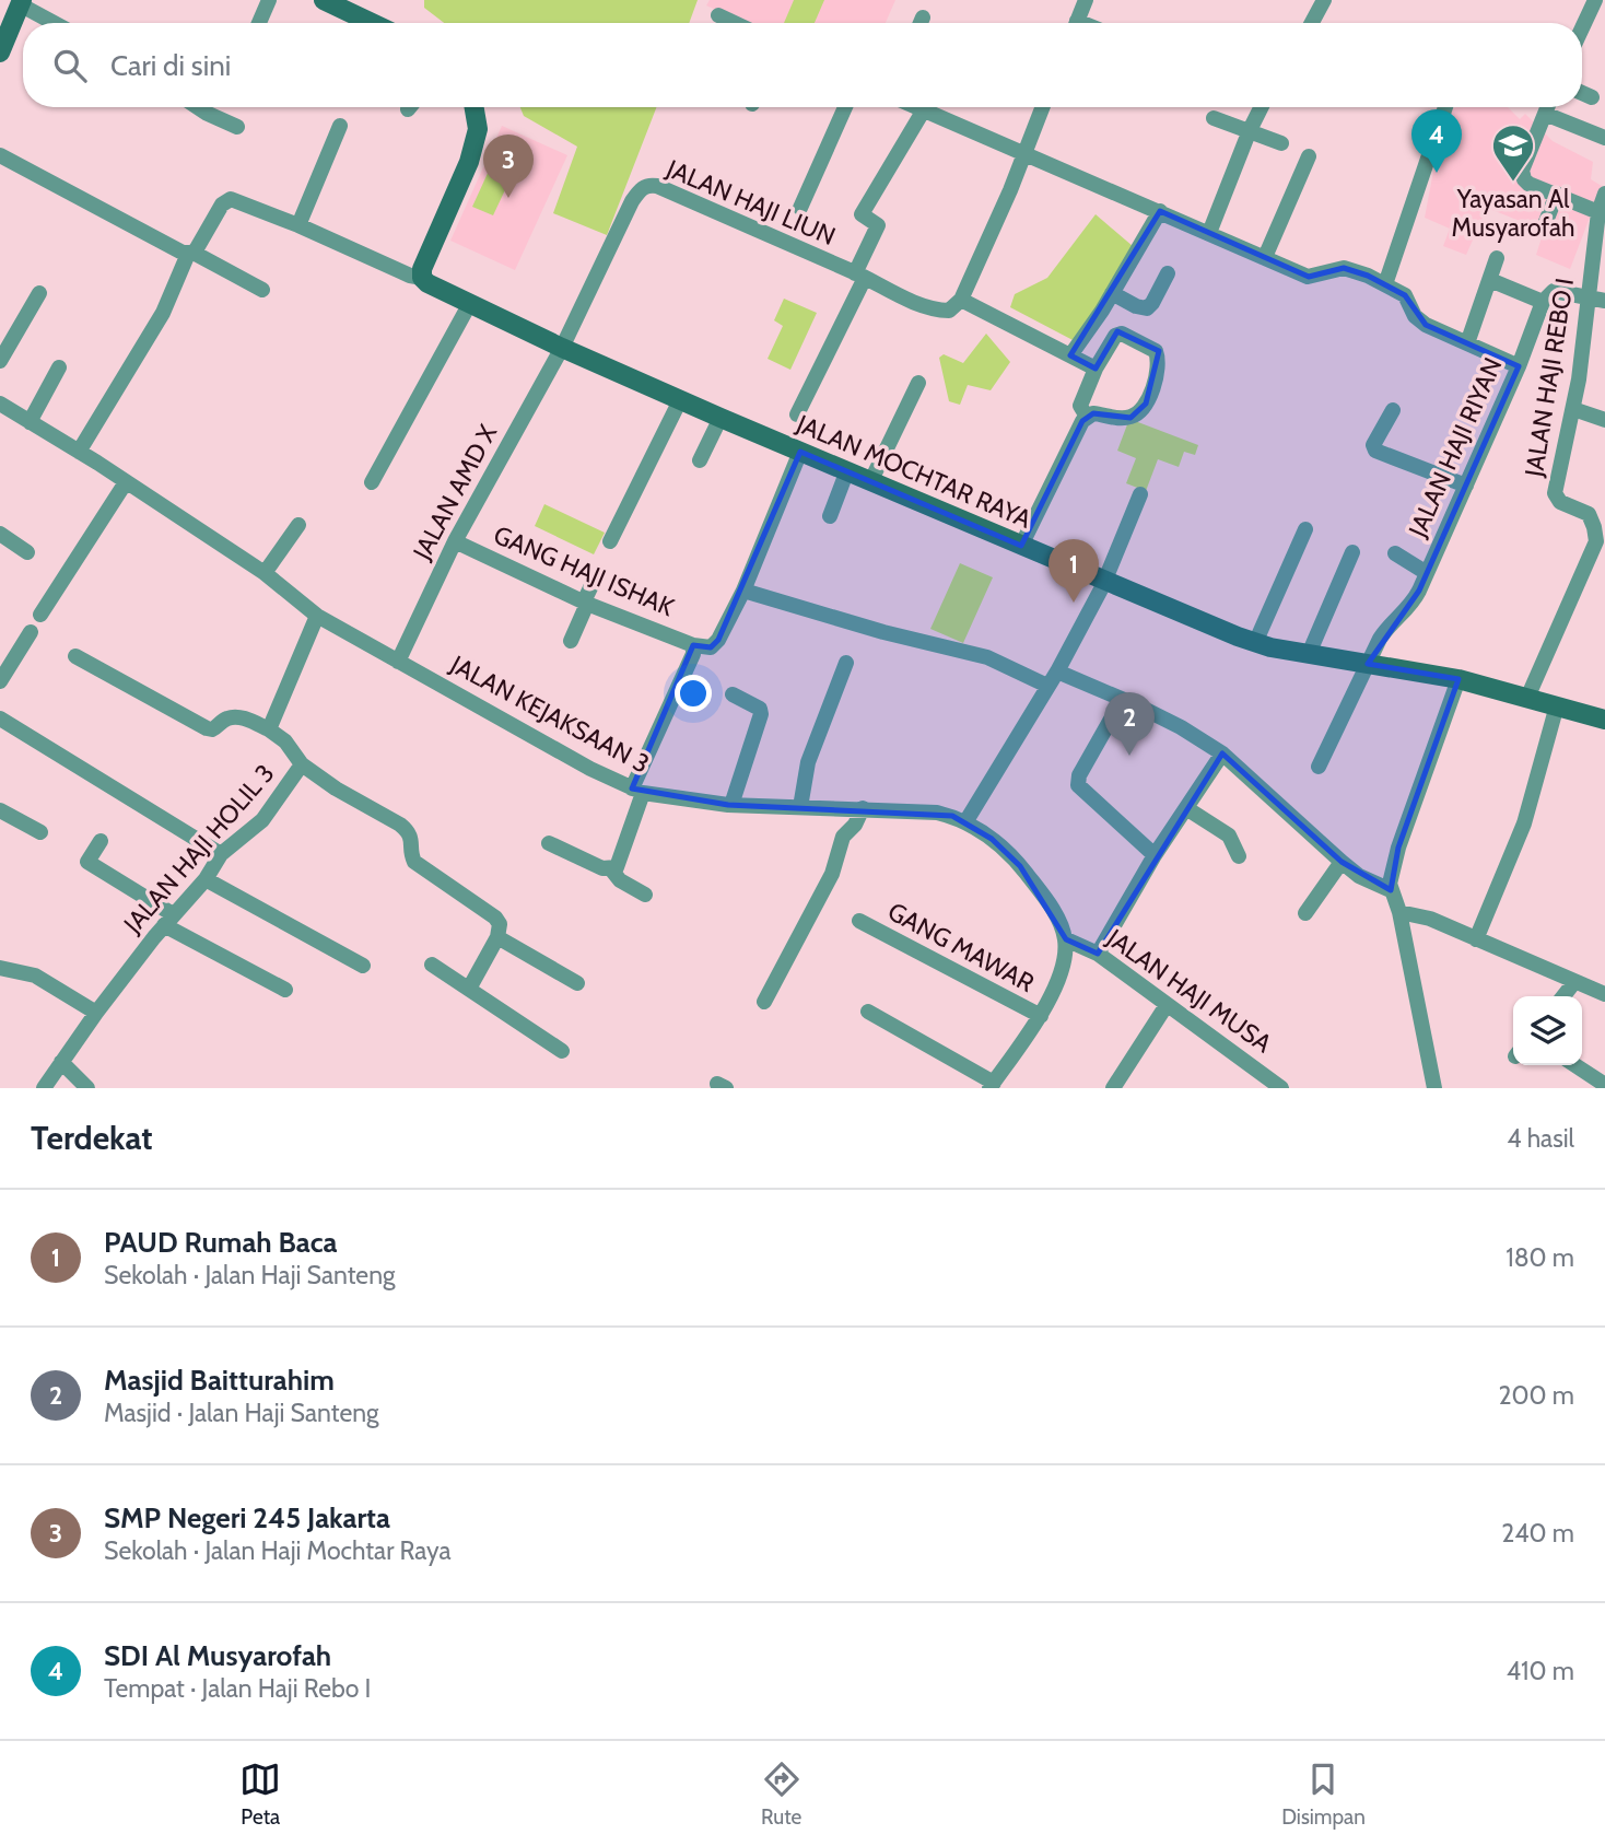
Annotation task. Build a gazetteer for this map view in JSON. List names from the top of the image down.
{
  "streets": {
    "street": [
      "JALAN HAJI LIUN",
      "JALAN HAJI REBO I",
      "JALAN HAJI RIYAN",
      "JALAN MOCHTAR RAYA",
      "JALAN AMD X",
      "GANG HAJI ISHAK",
      "JALAN KEJAKSAAN 3",
      "JALAN HAJI HOLIL 3",
      "GANG MAWAR",
      "JALAN HAJI MUSA"
    ]
  },
  "crossings": [
    ["JALAN HAJI LIUN", "JALAN MOCHTAR RAYA"],
    ["JALAN HAJI LIUN", "JALAN AMD X"],
    ["JALAN HAJI RIYAN", "JALAN MOCHTAR RAYA"],
    ["JALAN MOCHTAR RAYA", "JALAN AMD X"],
    ["JALAN AMD X", "GANG HAJI ISHAK"],
    ["JALAN AMD X", "JALAN KEJAKSAAN 3"],
    ["JALAN KEJAKSAAN 3", "JALAN HAJI MUSA"]
  ],
  "places": {
    "school or university": ["Yayasan Al Musyarofah"]
  },
  "page": {
    "search": "Cari di sini",
    "pins": [
      "4",
      "3",
      "1",
      "2"
    ],
    "heading": ["Terdekat", "4 hasil"],
    "list": [
      {
        "mark": "1",
        "name": "PAUD Rumah Baca",
        "note": "Sekolah · Jalan Haji Santeng",
        "value": "180 m"
      },
      {
        "mark": "2",
        "name": "Masjid Baitturahim",
        "note": "Masjid · Jalan Haji Santeng",
        "value": "200 m"
      },
      {
        "mark": "3",
        "name": "SMP Negeri 245 Jakarta",
        "note": "Sekolah · Jalan Haji Mochtar Raya",
        "value": "240 m"
      },
      {
        "mark": "4",
        "name": "SDI Al Musyarofah",
        "note": "Tempat · Jalan Haji Rebo I",
        "value": "410 m"
      }
    ],
    "nav": ["Peta", "Rute", "Disimpan"]
  }
}
